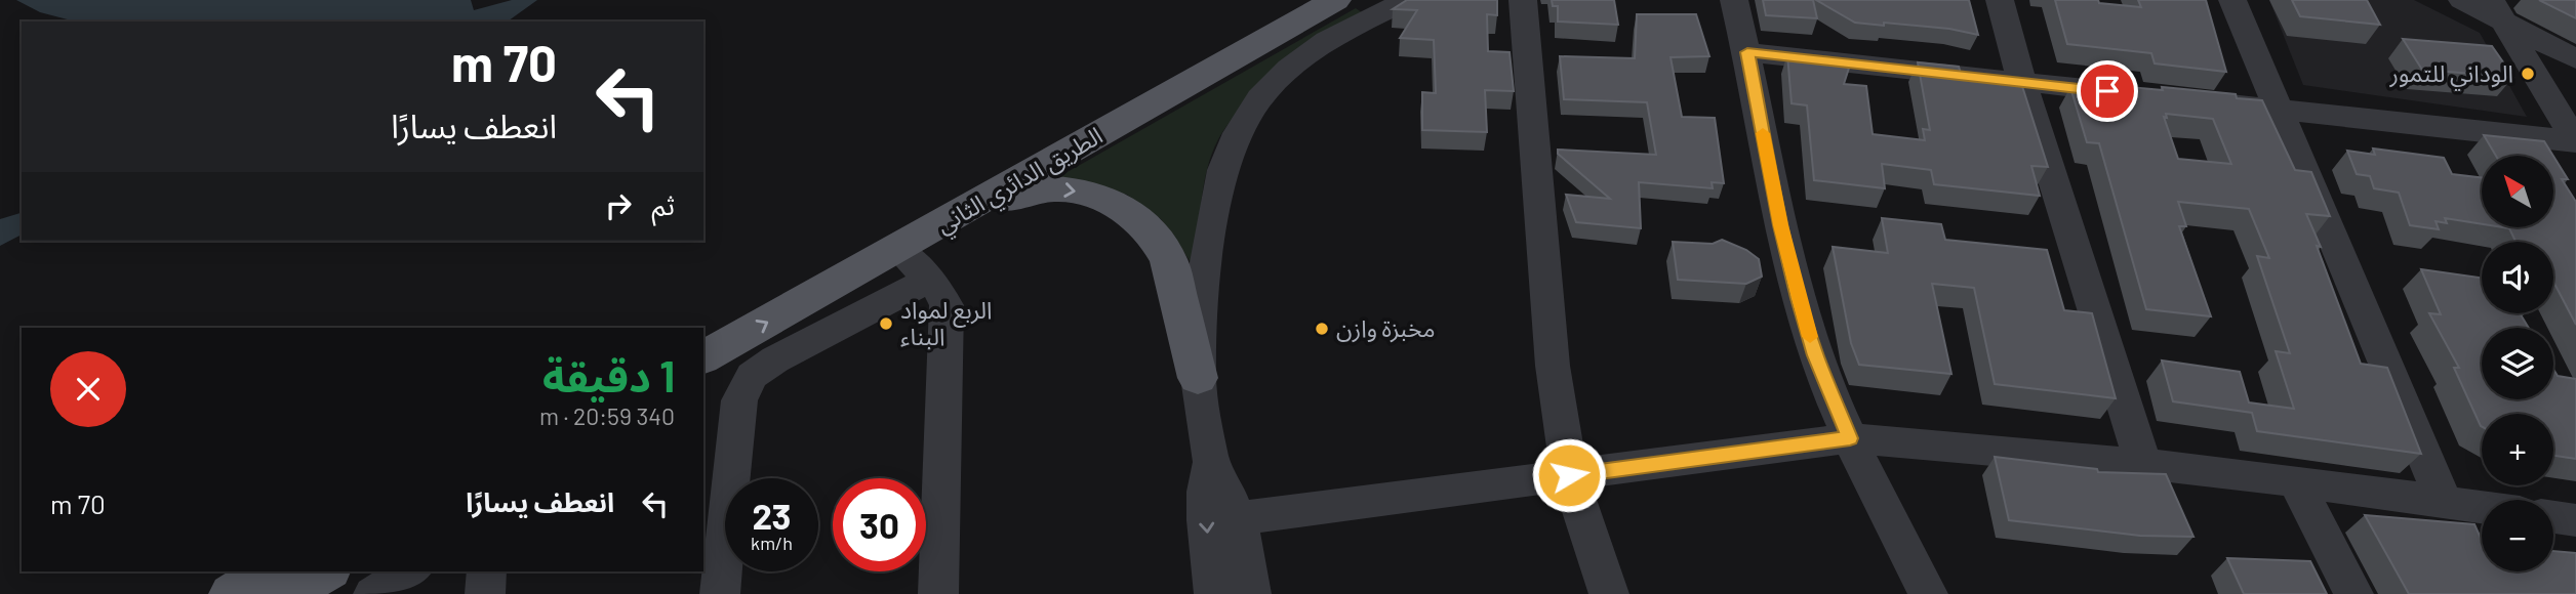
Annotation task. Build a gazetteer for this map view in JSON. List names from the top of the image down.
{
  "streets": {
    "main road": ["الطريق الدائري الثاني"]
  },
  "places": ["الوداني للتمور", "الربع لمواد البناء", "مخبزة وازن"],
  "north": "top left",
  "page": {
    "turn": ["70 m", "انعطف يسارًا"],
    "map_buttons": ["+", "−"],
    "then": "ثم",
    "heading": ["1 دقيقة", "340 m · 20:59"],
    "list": [
      {
        "name": "انعطف يسارًا",
        "value": "70 m"
      }
    ],
    "speed": "23 km/h",
    "limit": "30"
  }
}
